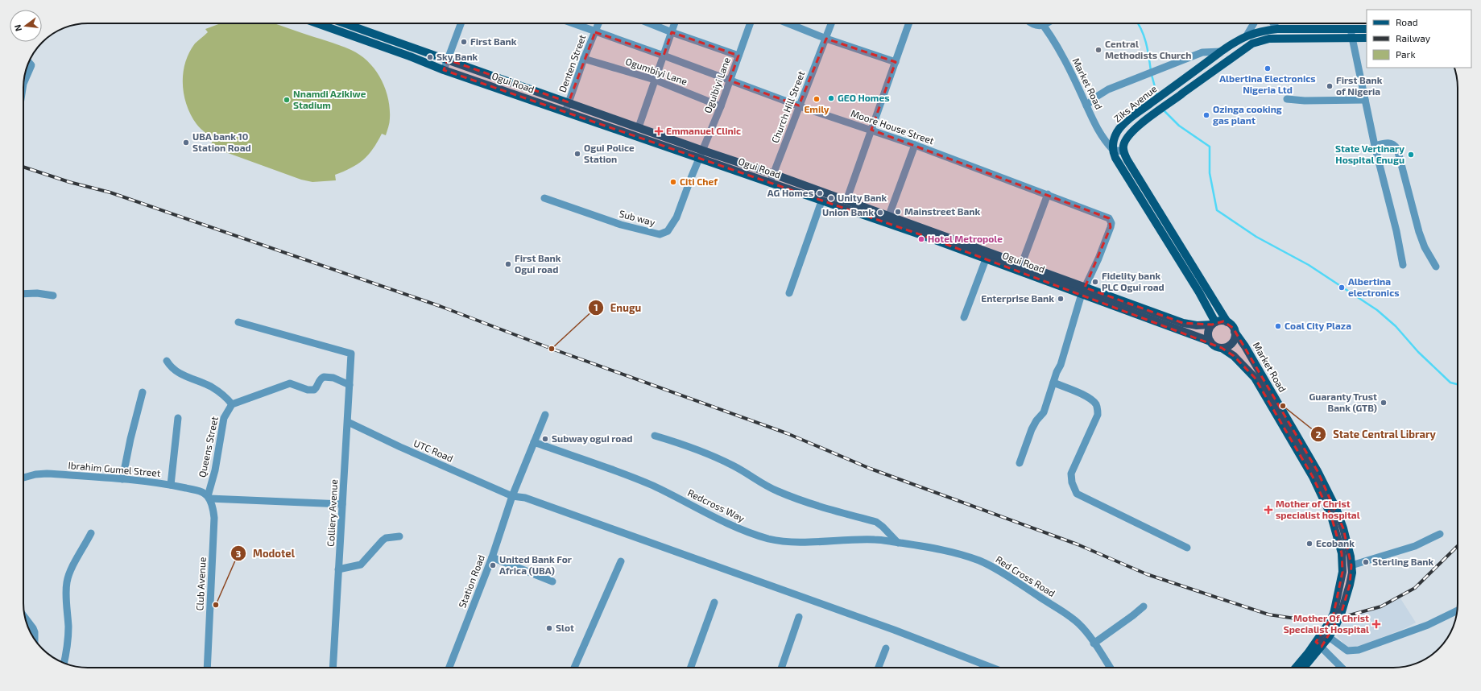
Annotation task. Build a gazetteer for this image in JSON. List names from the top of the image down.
{
  "streets": {
    "main road": ["Ogui Road", "Market Road", "Ziks Avenue"],
    "street": [
      "Denten Street",
      "Ogumbiyi Lane",
      "Oguibiyi Lane",
      "Church Hill Street",
      "Moore House Street",
      "Sub way",
      "Queens Street",
      "UTC Road",
      "Ibrahim Gumel Street",
      "Redcross Way",
      "Colliery Avenue",
      "Red Cross Road",
      "Station Road",
      "Club Avenue"
    ]
  },
  "crossings": [
    ["Denten Street", "Ogumbiyi Lane"],
    ["Denten Street", "Ogui Road"],
    ["Denten Street", "Moore House Street"],
    ["Ogumbiyi Lane", "Oguibiyi Lane"],
    ["Ogui Road", "Market Road"],
    ["Ogui Road", "Oguibiyi Lane"],
    ["Ogui Road", "Church Hill Street"],
    ["Ogui Road", "Moore House Street"],
    ["Ogui Road", "Sub way"],
    ["Market Road", "Ziks Avenue"],
    ["Oguibiyi Lane", "Moore House Street"],
    ["Oguibiyi Lane", "Sub way"],
    ["Church Hill Street", "Moore House Street"],
    ["Queens Street", "Ibrahim Gumel Street"],
    ["Queens Street", "Club Avenue"],
    ["UTC Road", "Colliery Avenue"],
    ["UTC Road", "Station Road"],
    ["Ibrahim Gumel Street", "Colliery Avenue"],
    ["Ibrahim Gumel Street", "Club Avenue"],
    ["Redcross Way", "Red Cross Road"],
    ["Redcross Way", "Station Road"]
  ],
  "places": {
    "other": [
      "First Bank",
      "Central Methodists Church",
      "Sky Bank",
      "Albertina Electronics Nigeria Ltd",
      "First Bank of Nigeria",
      "GEO Homes",
      "Emily",
      "Nnamdi Azikiwe Stadium",
      "Ozinga cooking gas plant",
      "UBA bank 10 Station Road",
      "Ogui Police Station",
      "State Vertinary Hospital Enugu",
      "Citi Chef",
      "AG Homes",
      "Unity Bank",
      "Mainstreet Bank",
      "Union Bank",
      "Hotel Metropole",
      "First Bank Ogui road",
      "Fidelity bank PLC Ogui road",
      "Albertina electronics",
      "Enterprise Bank",
      "Coal City Plaza",
      "Enugu",
      "Guaranty Trust Bank (GTB)",
      "State Central Library",
      "Subway ogui road",
      "Ecobank",
      "Sterling Bank",
      "United Bank For Africa (UBA)",
      "Modotel",
      "Slot"
    ],
    "health": ["Emmanuel Clinic", "Mother of Christ specialist hospital", "Mother Of Christ Specialist Hospital"]
  },
  "legend": ["Road", "Railway", "Park"],
  "north": "left"
}
